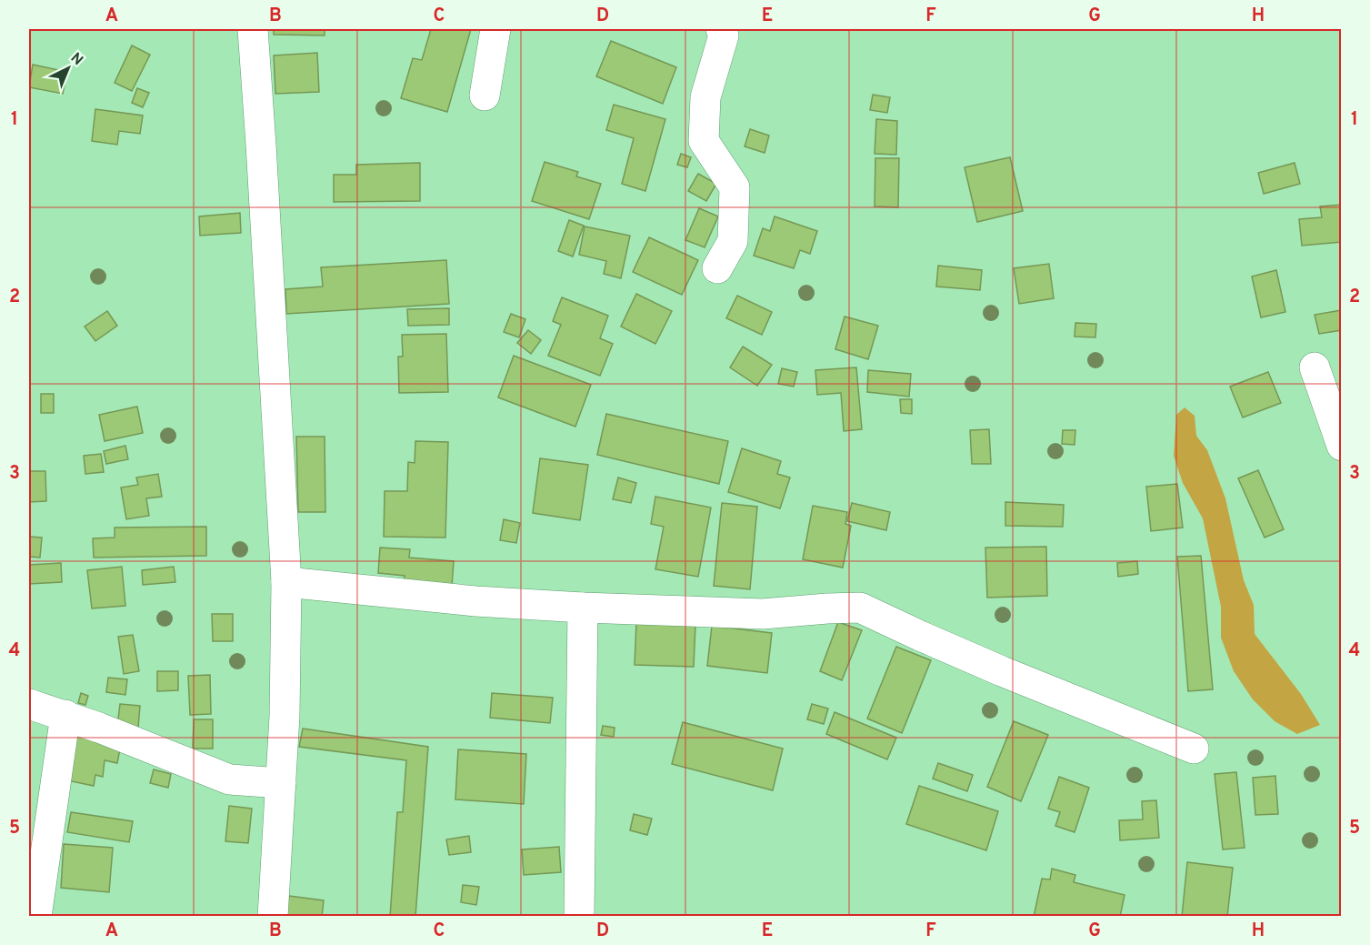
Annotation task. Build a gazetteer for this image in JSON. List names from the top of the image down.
{
  "north": "top right",
  "grid": {
    "columns": [
      "A",
      "B",
      "C",
      "D",
      "E",
      "F",
      "G",
      "H"
    ],
    "rows": [
      "1",
      "2",
      "3",
      "4",
      "5"
    ]
  }
}
